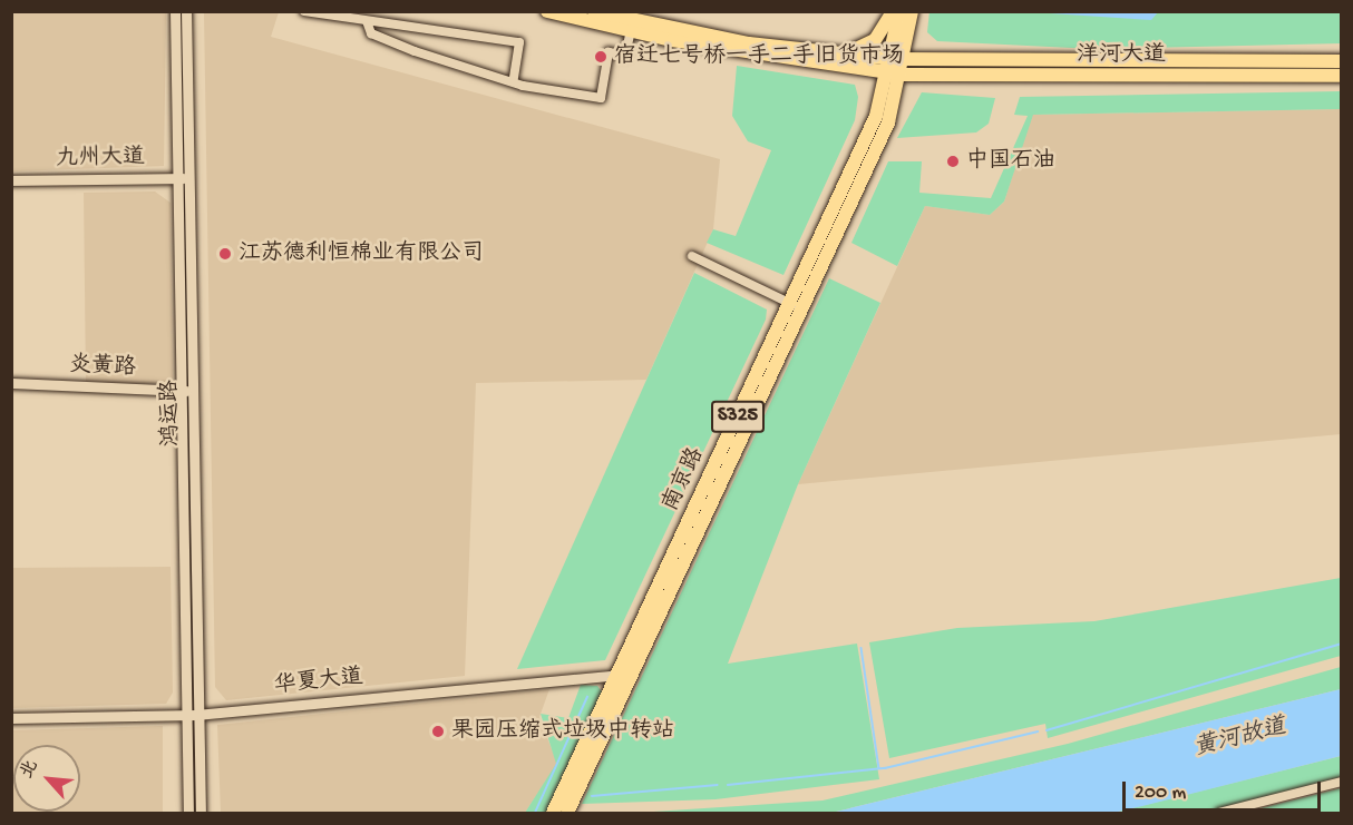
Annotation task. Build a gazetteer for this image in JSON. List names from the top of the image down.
{
  "streets": {
    "main road": ["洋河大道", "S325", "南京路"],
    "street": [
      "九州大道",
      "炎黄路",
      "鸿运路",
      "华夏大道"
    ]
  },
  "crossings": [
    ["洋河大道", "南京路"],
    ["九州大道", "鸿运路"],
    ["炎黄路", "鸿运路"],
    ["鸿运路", "华夏大道"],
    ["南京路", "华夏大道"]
  ],
  "water": ["黄河故道"],
  "places": [
    "宿迁七号桥一手二手旧货市场",
    "中国石油",
    "江苏德利恒棉业有限公司",
    "果园压缩式垃圾中转站"
  ],
  "scale_bar": "200 m",
  "north": "top left"
}
